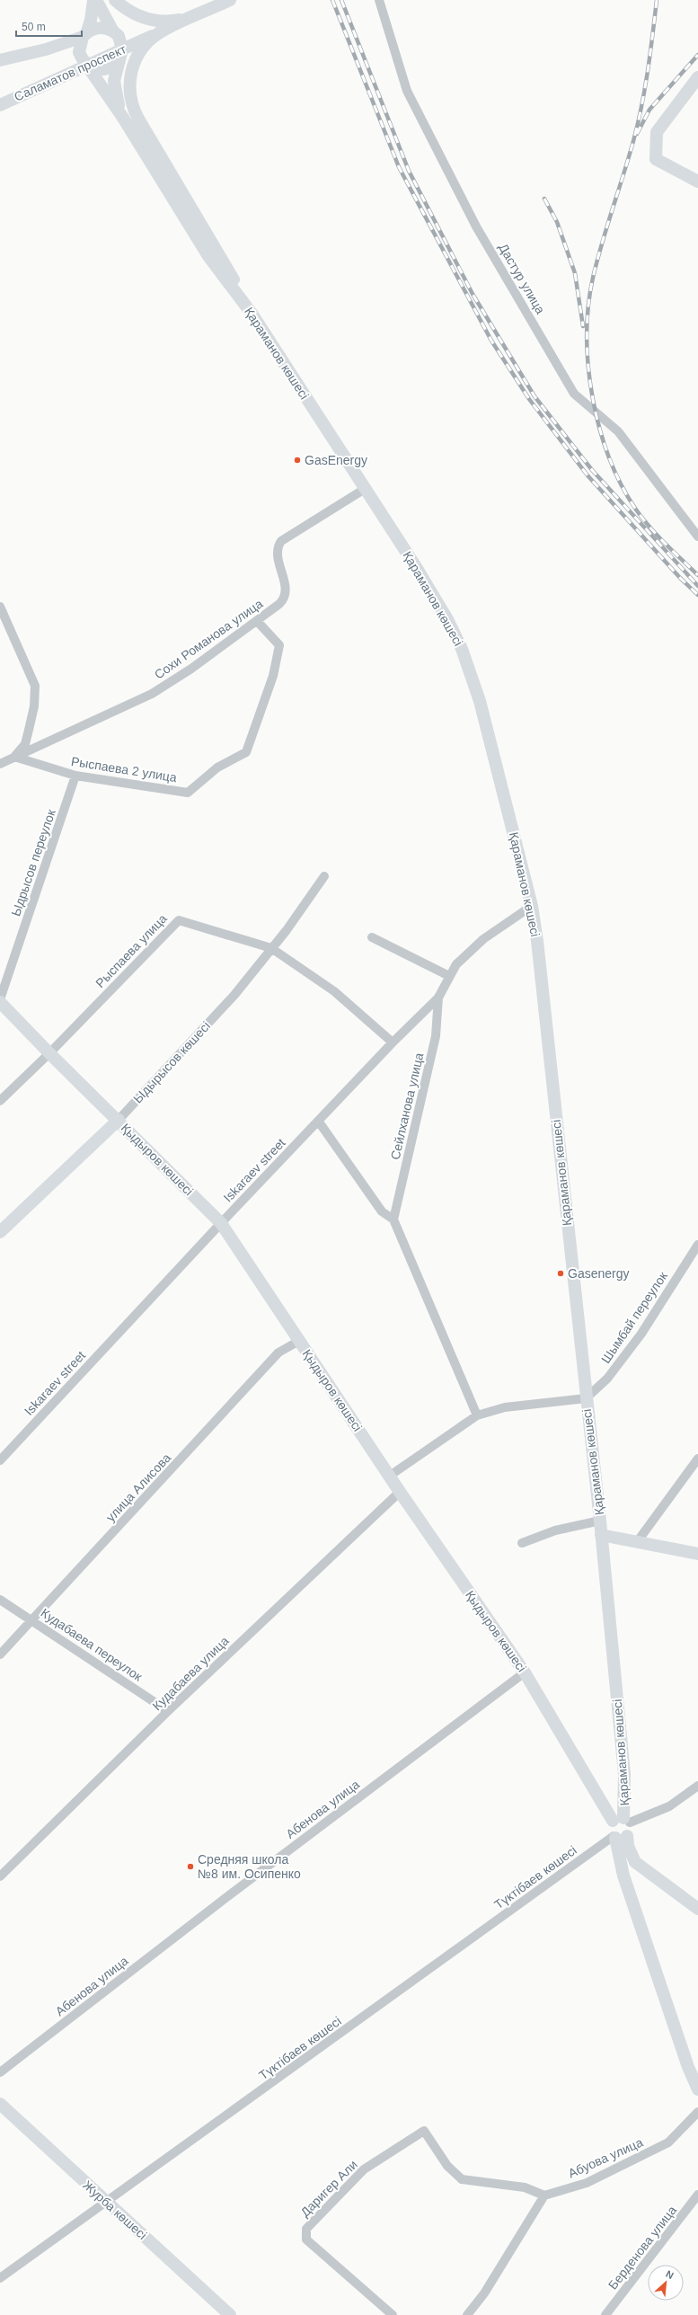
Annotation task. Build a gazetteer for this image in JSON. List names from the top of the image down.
{
  "streets": {
    "street": [
      "Саламатов проспект",
      "Дастур улица",
      "Қараманов көшесі",
      "Сохи Романова улица",
      "Рыспаева 2 улица",
      "Ыдрысов переулок",
      "Рыспаева улица",
      "Ыдырысов көшесі",
      "Сейлханова улица",
      "Қыдыров көшесі",
      "Iskaraev street",
      "Шымбай переулок",
      "улица Алисова",
      "Кудабаева переулок",
      "Кудабаева улица",
      "Абенова улица",
      "Түктібаев көшесі",
      "Абуова улица",
      "Даригер Али",
      "Журба көшесі",
      "Берденова улица"
    ]
  },
  "crossings": [
    ["Қараманов көшесі", "Сохи Романова улица"],
    ["Қараманов көшесі", "Қыдыров көшесі"],
    ["Қараманов көшесі", "Iskaraev street"],
    ["Қараманов көшесі", "Шымбай переулок"],
    ["Сохи Романова улица", "Рыспаева 2 улица"],
    ["Рыспаева 2 улица", "Ыдрысов переулок"],
    ["Рыспаева улица", "Ыдырысов көшесі"],
    ["Рыспаева улица", "Қыдыров көшесі"],
    ["Рыспаева улица", "Iskaraev street"],
    ["Ыдырысов көшесі", "Қыдыров көшесі"],
    ["Сейлханова улица", "Iskaraev street"],
    ["Қыдыров көшесі", "Iskaraev street"],
    ["Қыдыров көшесі", "улица Алисова"],
    ["Қыдыров көшесі", "Кудабаева улица"],
    ["Қыдыров көшесі", "Абенова улица"],
    ["улица Алисова", "Кудабаева переулок"],
    ["Кудабаева переулок", "Кудабаева улица"],
    ["Түктібаев көшесі", "Журба көшесі"],
    ["Абуова улица", "Даригер Али"]
  ],
  "places": ["GasEnergy", "Gasenergy", "Средняя школа №8 им. Осипенко"],
  "scale_bar": "50 m",
  "north": "top right"
}
